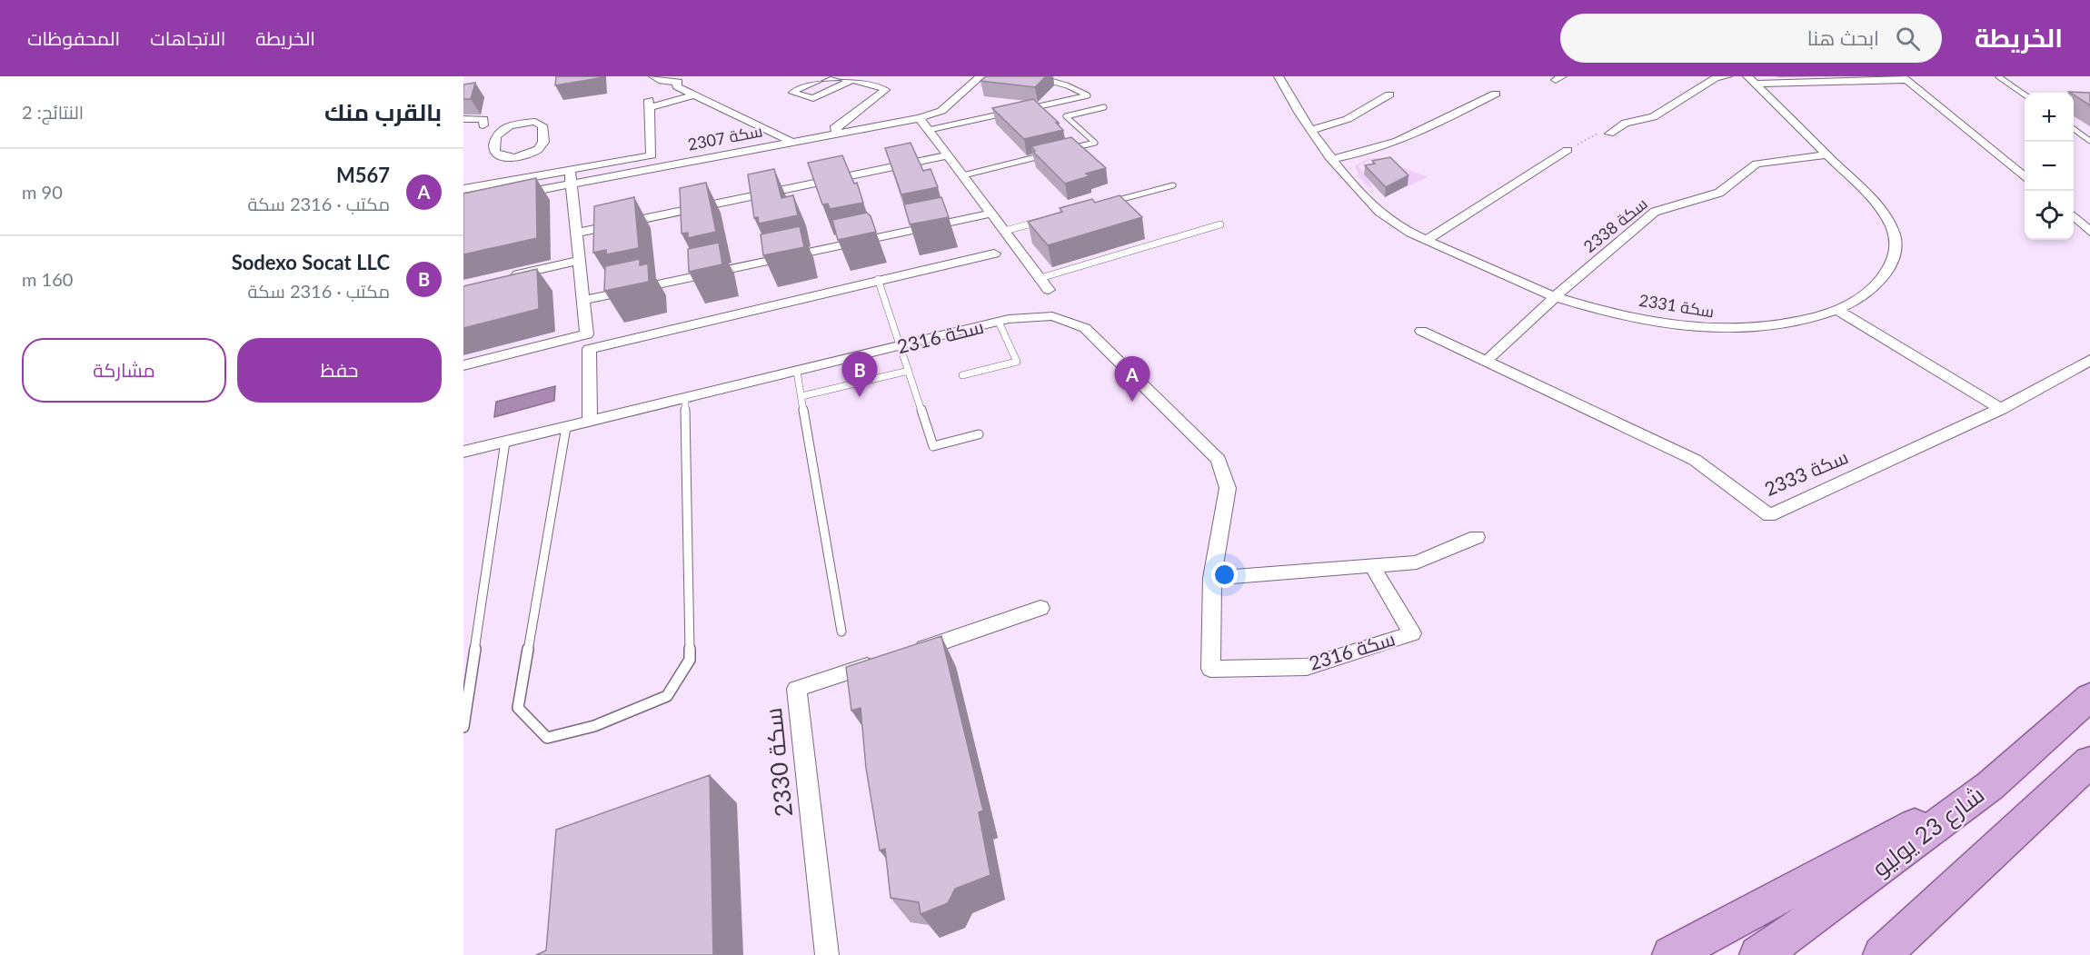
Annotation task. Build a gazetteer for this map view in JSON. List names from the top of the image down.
{
  "streets": {
    "main road": ["شارع 23 يوليو"],
    "street": [
      "سكة 2307",
      "سكة 2338",
      "سكة 2331",
      "2316 سكة",
      "سكة 2333",
      "سكة 2330"
    ]
  },
  "crossings": [
    ["سكة 2338", "سكة 2331"]
  ],
  "page": {
    "header": "الخريطة",
    "search": "ابحث هنا",
    "nav": ["الخريطة", "الاتجاهات", "المحفوظات"],
    "heading": ["بالقرب منك", "النتائج: 2"],
    "map_buttons": ["+", "−"],
    "list": [
      {
        "mark": "A",
        "name": "M567",
        "note": "مكتب · 2316 سكة",
        "value": "90 m"
      },
      {
        "mark": "B",
        "name": "Sodexo Socat LLC",
        "note": "مكتب · 2316 سكة",
        "value": "160 m"
      }
    ],
    "buttons": ["حفظ", "مشاركة"],
    "pins": ["B", "A"]
  }
}
